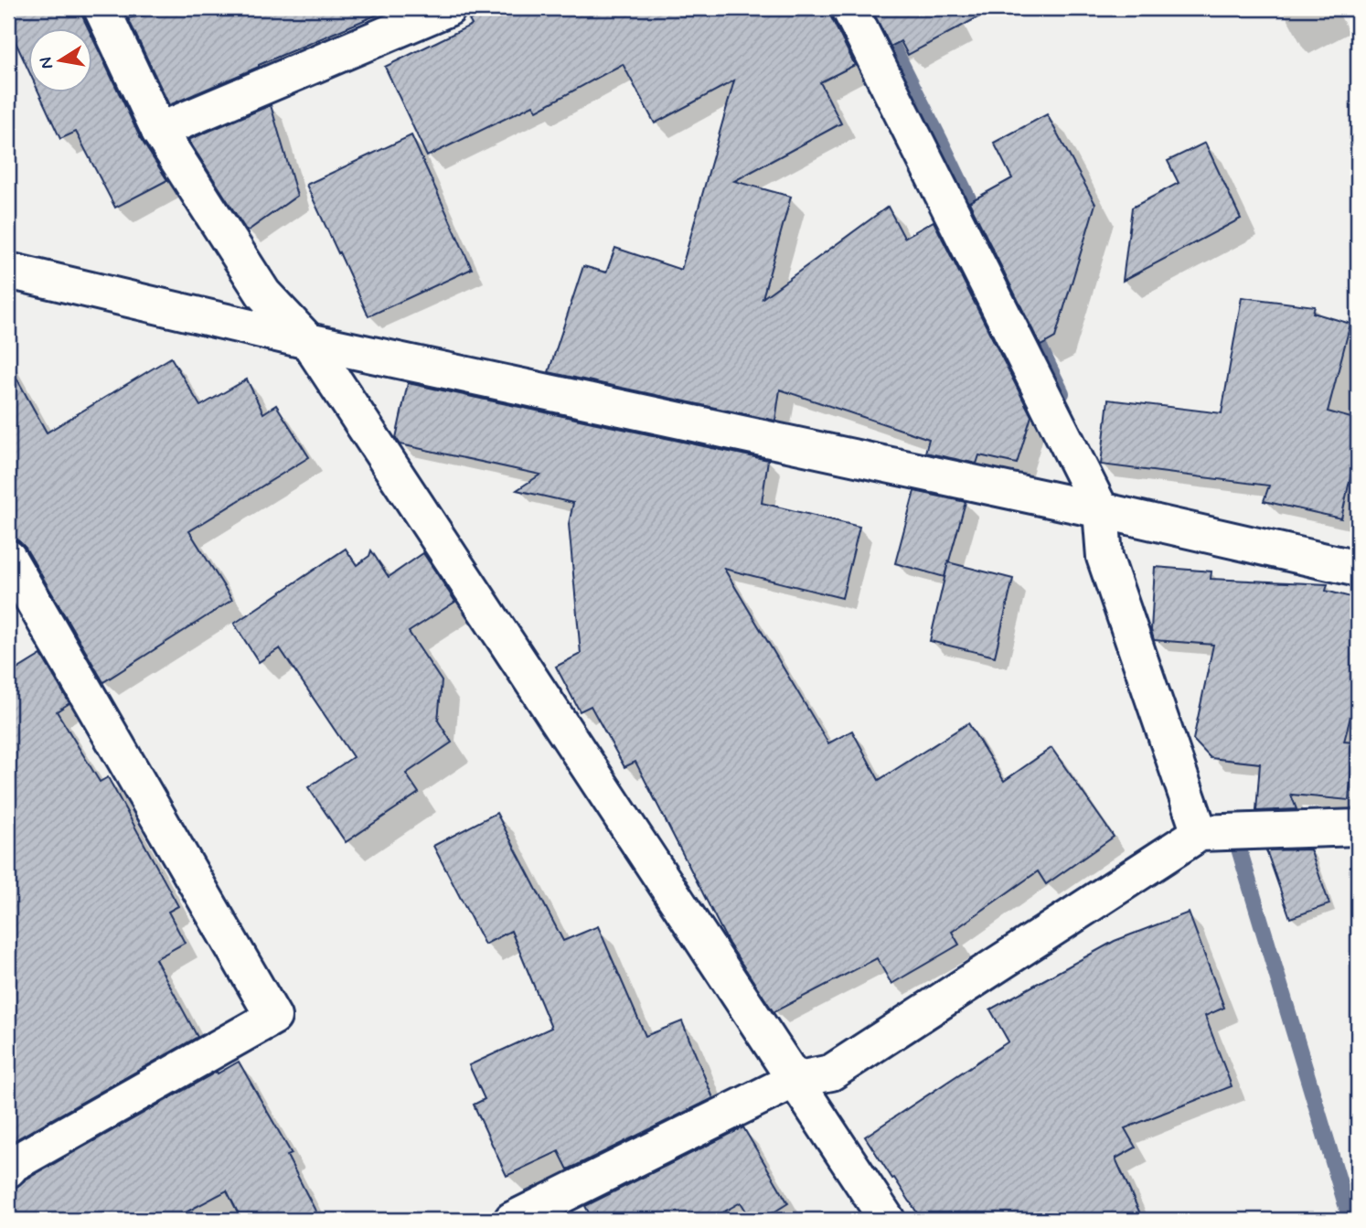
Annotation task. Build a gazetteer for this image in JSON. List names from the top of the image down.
{
  "north": "left"
}
